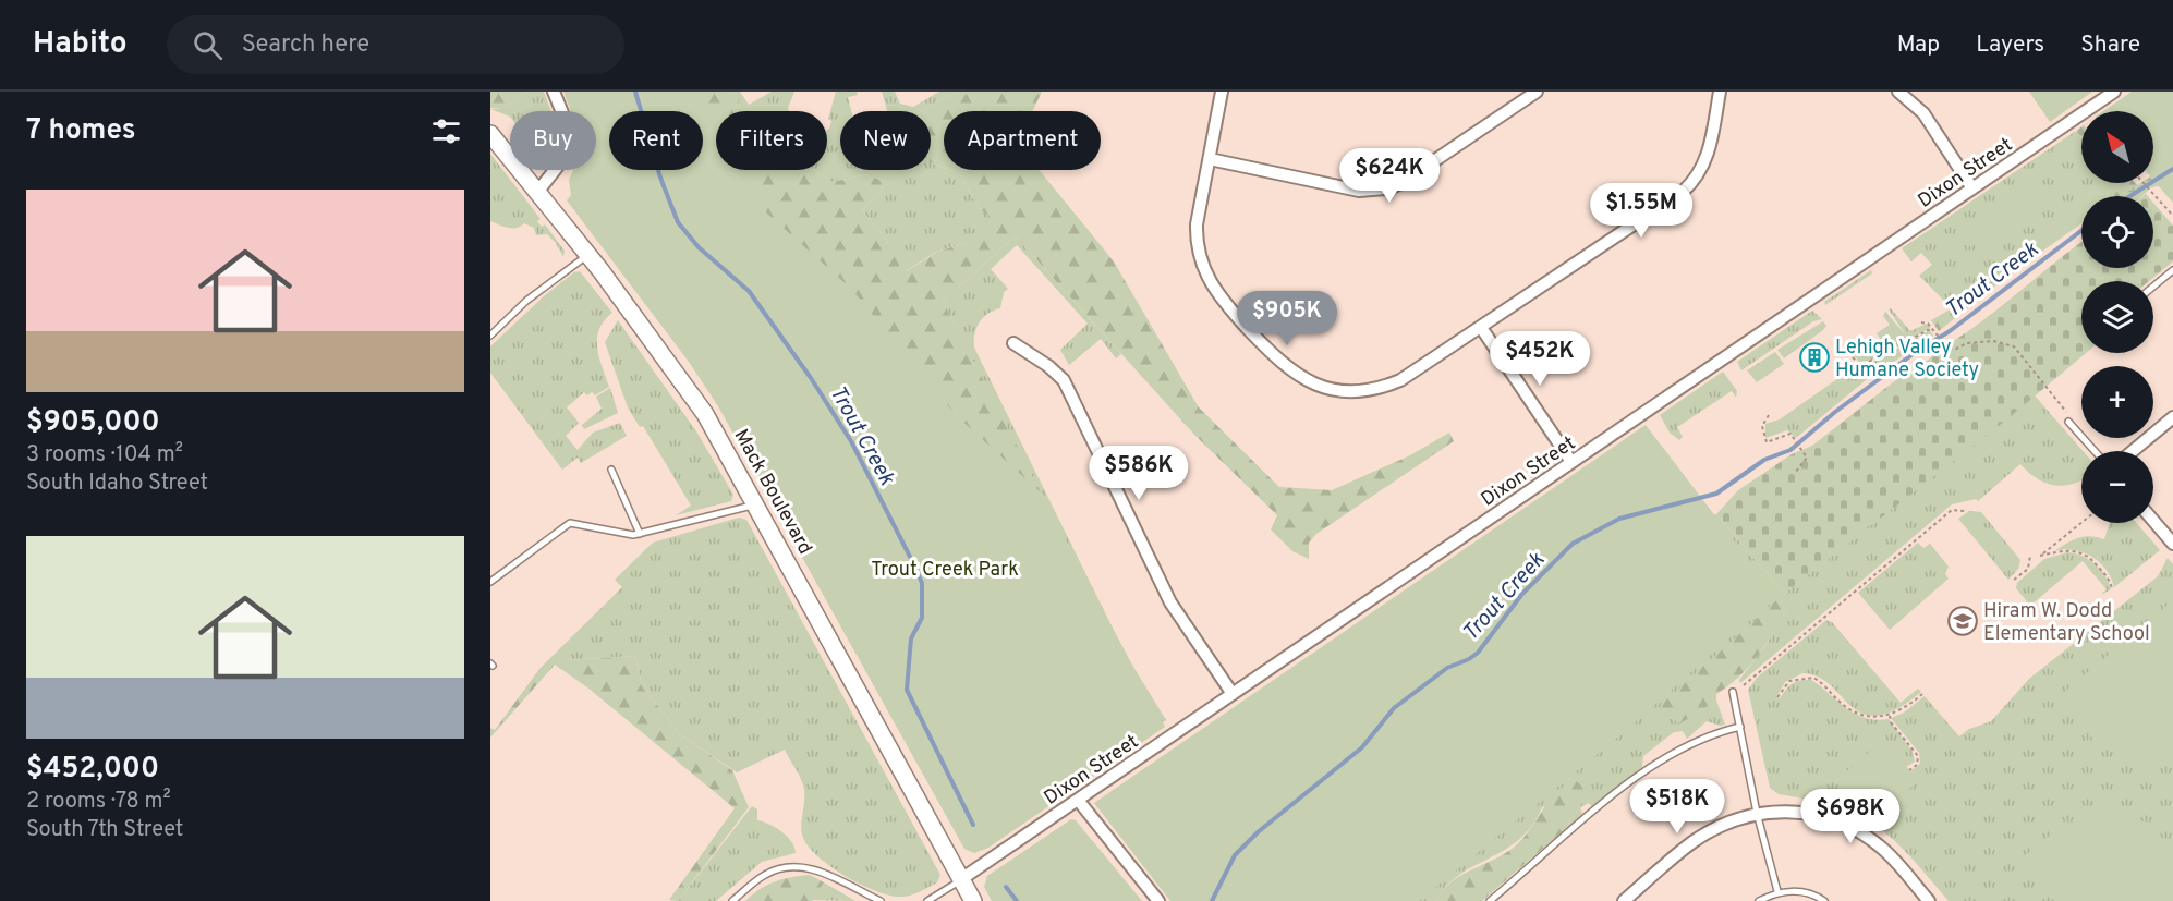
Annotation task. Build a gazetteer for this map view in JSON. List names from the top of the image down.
{
  "streets": {
    "main road": ["Mack Boulevard"],
    "street": ["Dixon Street"]
  },
  "crossings": [
    ["Dixon Street", "Mack Boulevard"]
  ],
  "water": ["Trout Creek"],
  "parks": ["Trout Creek Park"],
  "places": {
    "building": ["Lehigh Valley Humane Society"],
    "school or university": ["Hiram W. Dodd Elementary School"]
  },
  "north": "top left",
  "page": {
    "header": "Habito",
    "search": "Search here",
    "nav": ["Map", "Layers", "Share"],
    "heading": "7 homes",
    "map_buttons": ["+", "−"],
    "chip": [
      "Buy",
      "Rent",
      "Filters",
      "New",
      "Apartment"
    ],
    "price": [
      "$624K",
      "$1.55M",
      "$905K",
      "$452K",
      "$586K",
      "$518K",
      "$698K"
    ],
    "list": [
      {
        "name": "$905,000",
        "note": "3 rooms · 104 m² · South Idaho Street"
      },
      {
        "name": "$452,000",
        "note": "2 rooms · 78 m² · South 7th Street"
      }
    ]
  }
}
